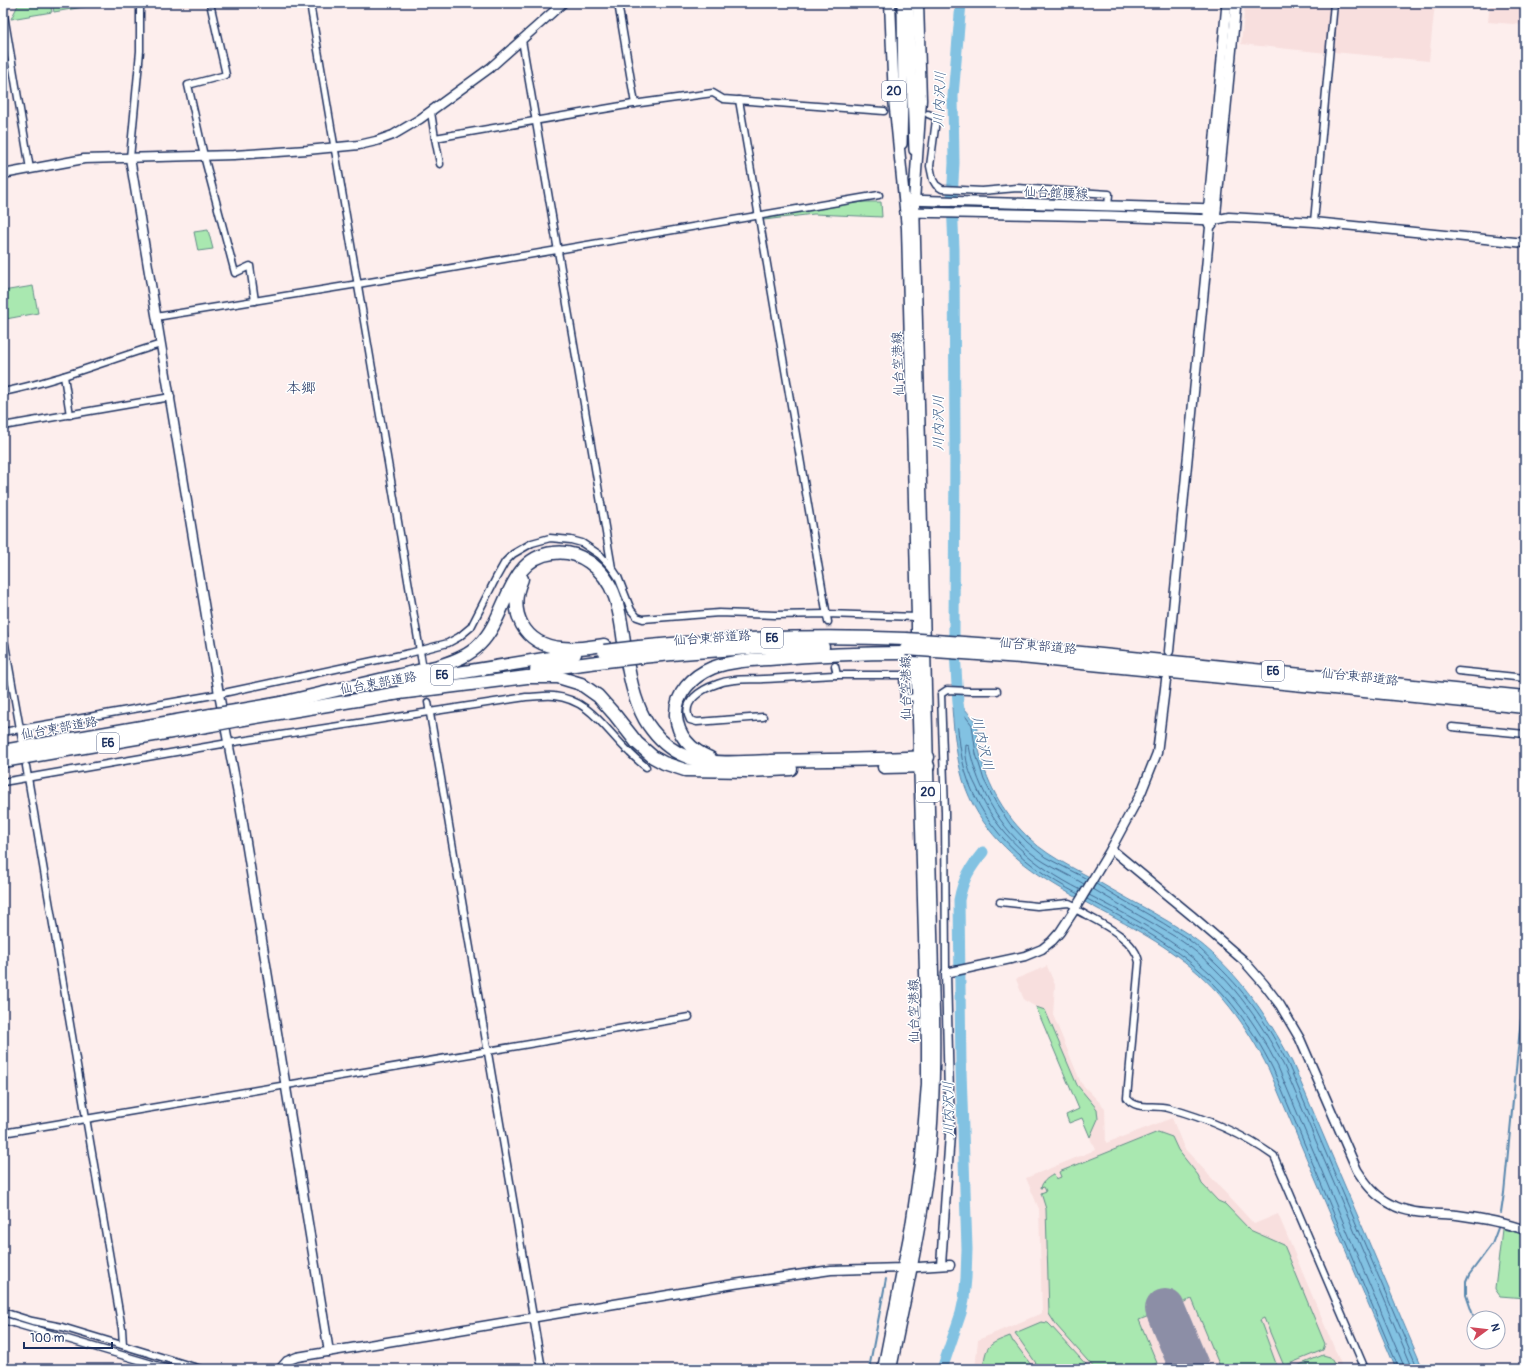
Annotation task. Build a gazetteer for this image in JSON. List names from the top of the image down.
{
  "streets": {
    "highway": ["仙台東部道路", "E6"],
    "main road": ["20", "仙台館腰線", "仙台空港線"]
  },
  "crossings": [
    ["仙台館腰線", "仙台空港線"]
  ],
  "districts": ["本郷"],
  "water": ["川内沢川"],
  "scale_bar": "100 m",
  "north": "right"
}
